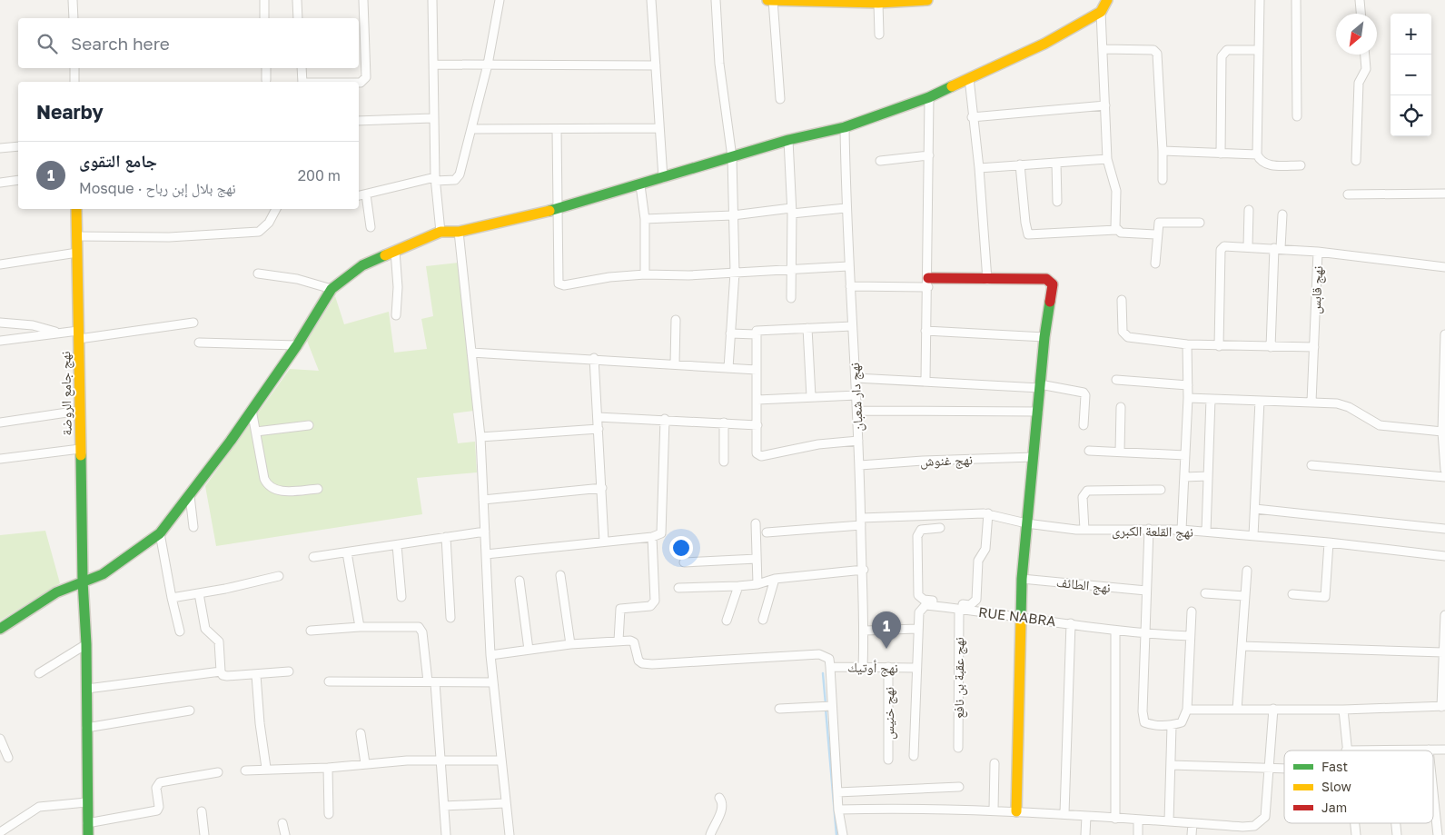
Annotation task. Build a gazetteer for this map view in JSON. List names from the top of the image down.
{
  "streets": {
    "street": [
      "نهج قابس",
      "نهج جامع الروضة",
      "نهج دار شعبان",
      "نهج غنوش",
      "نهج القلعة الكبرى",
      "نهج الطائف",
      "RUE NABRA",
      "نهج أوتيك",
      "نهج عقبة بن نافع",
      "نهج خنيس"
    ]
  },
  "crossings": [
    ["نهج دار شعبان", "نهج غنوش"],
    ["نهج دار شعبان", "نهج القلعة الكبرى"],
    ["نهج دار شعبان", "نهج أوتيك"],
    ["RUE NABRA", "نهج أوتيك"],
    ["RUE NABRA", "نهج عقبة بن نافع"],
    ["نهج أوتيك", "نهج خنيس"]
  ],
  "legend": ["Fast", "Slow", "Jam"],
  "north": "bottom left",
  "page": {
    "map_buttons": ["+", "−"],
    "search": "Search here",
    "heading": "Nearby",
    "list": [
      {
        "mark": "1",
        "name": "جامع التقوى",
        "note": "Mosque · نهج بلال إبن رباح",
        "value": "200 m"
      }
    ],
    "pins": "1"
  }
}
